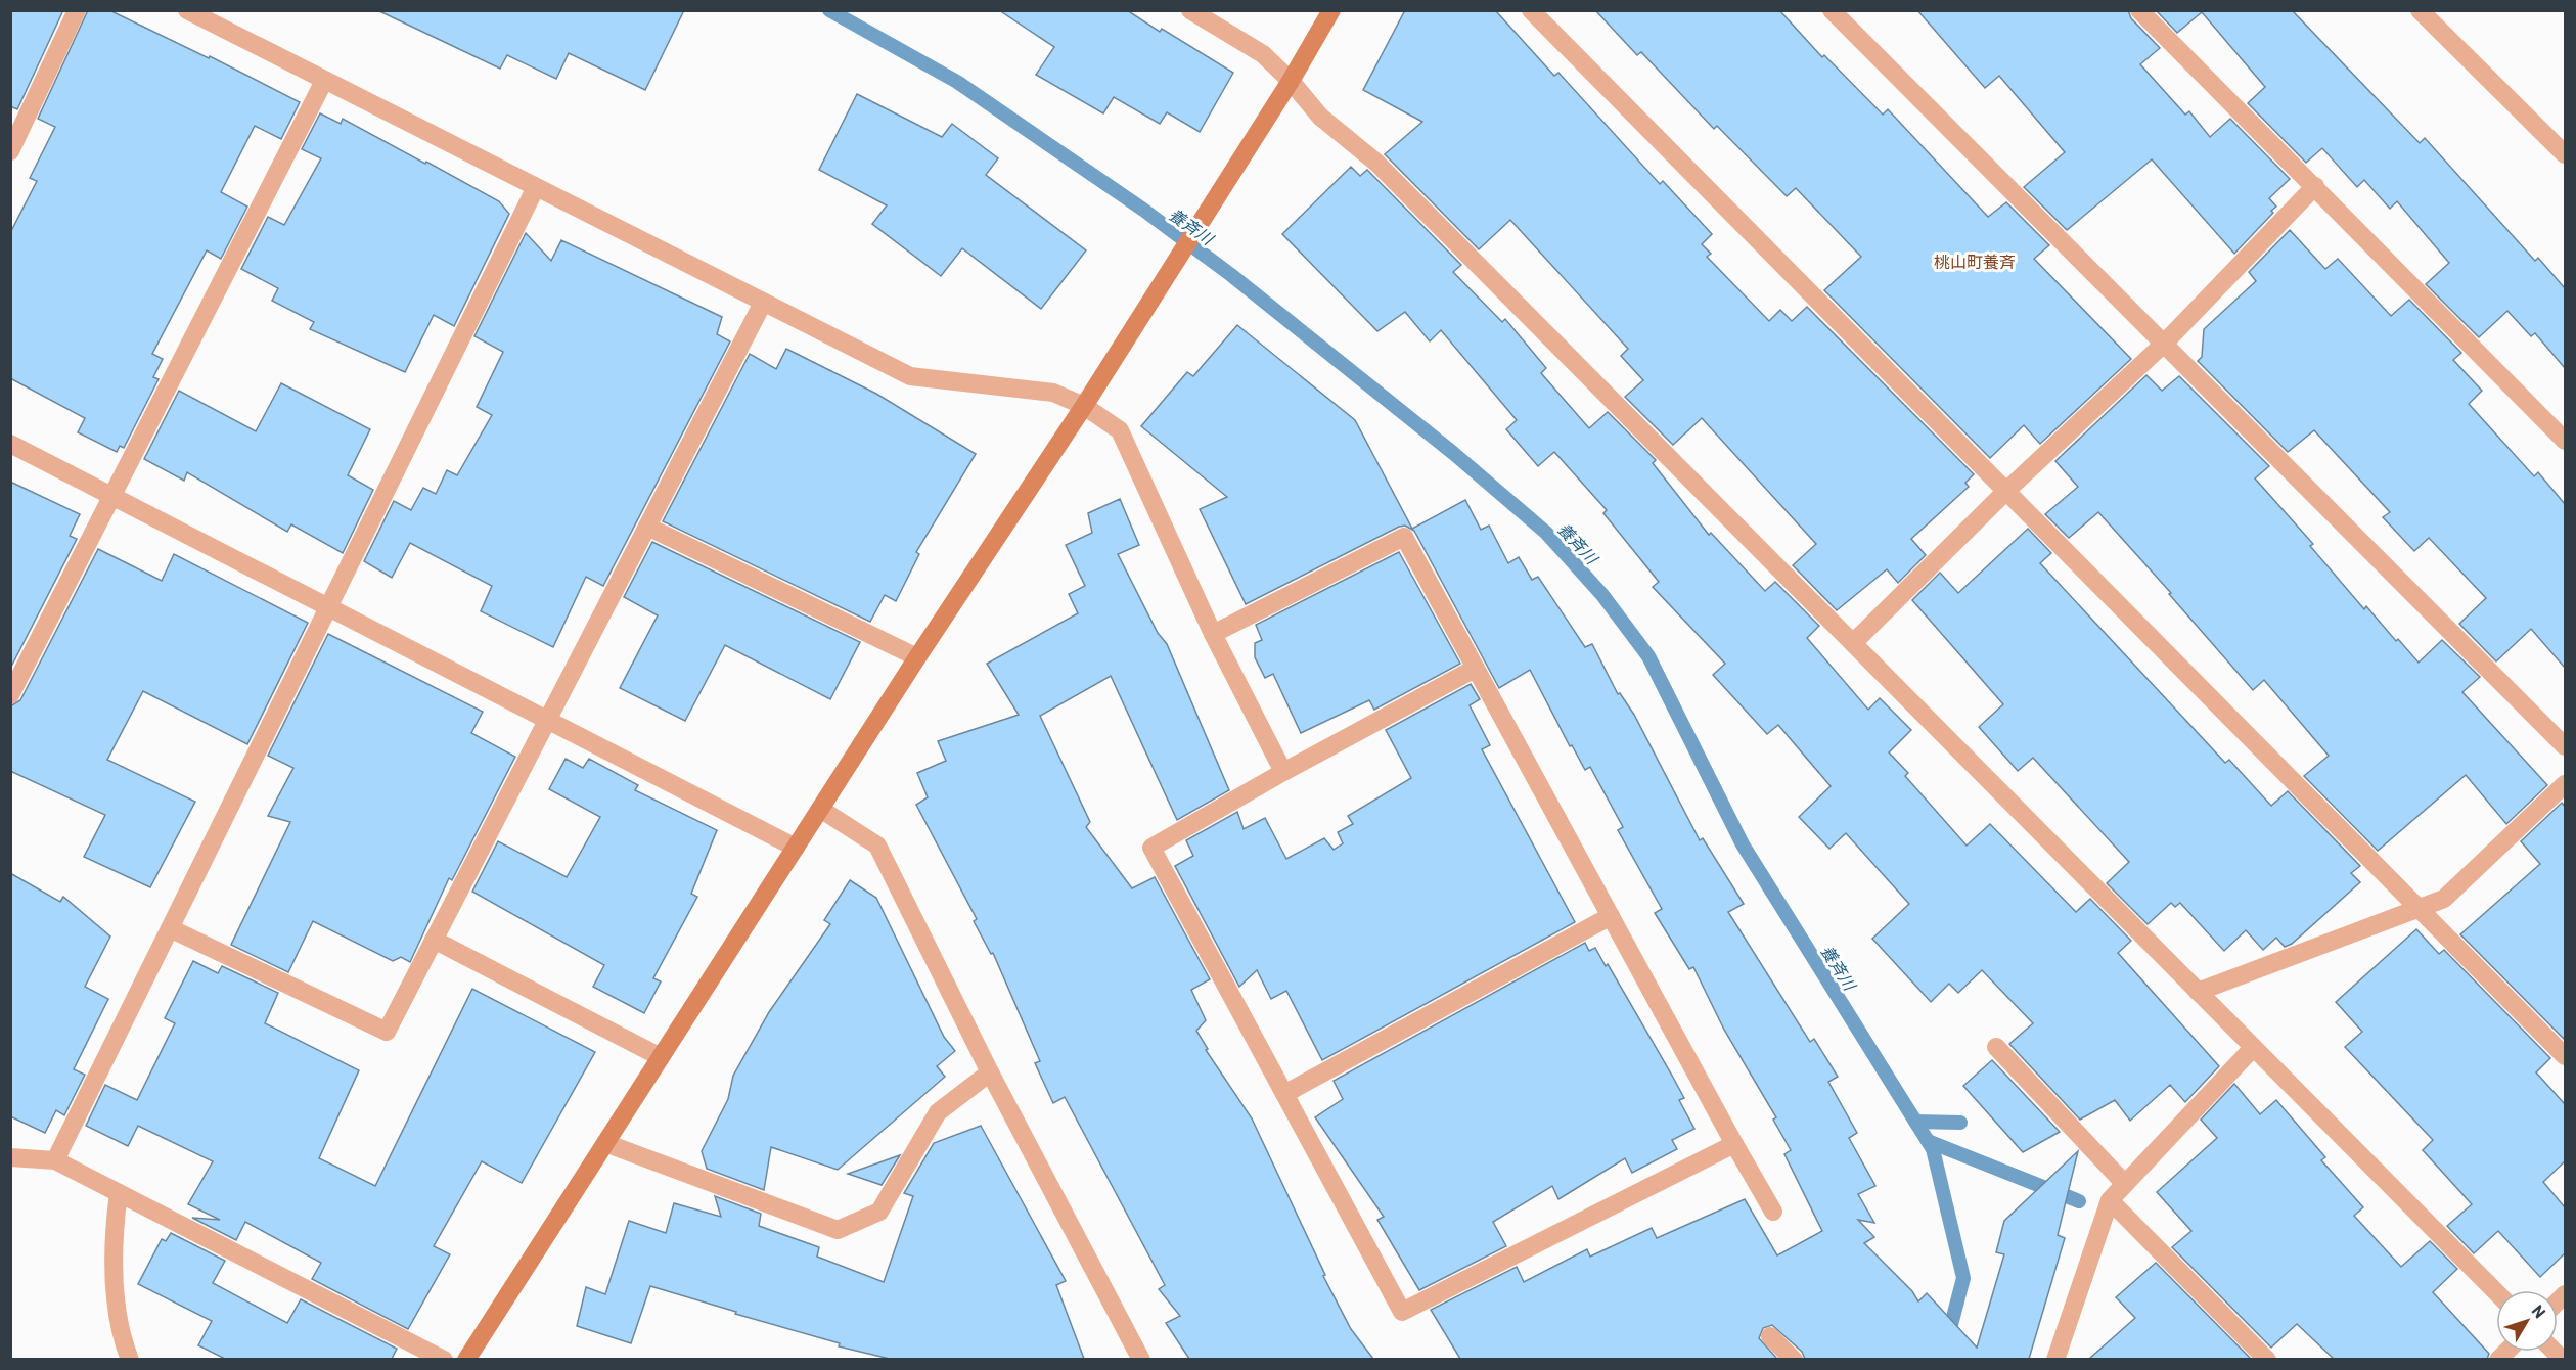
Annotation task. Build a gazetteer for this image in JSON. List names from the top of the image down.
{
  "districts": ["桃山町養斉"],
  "water": ["養斉川"],
  "north": "top right"
}
